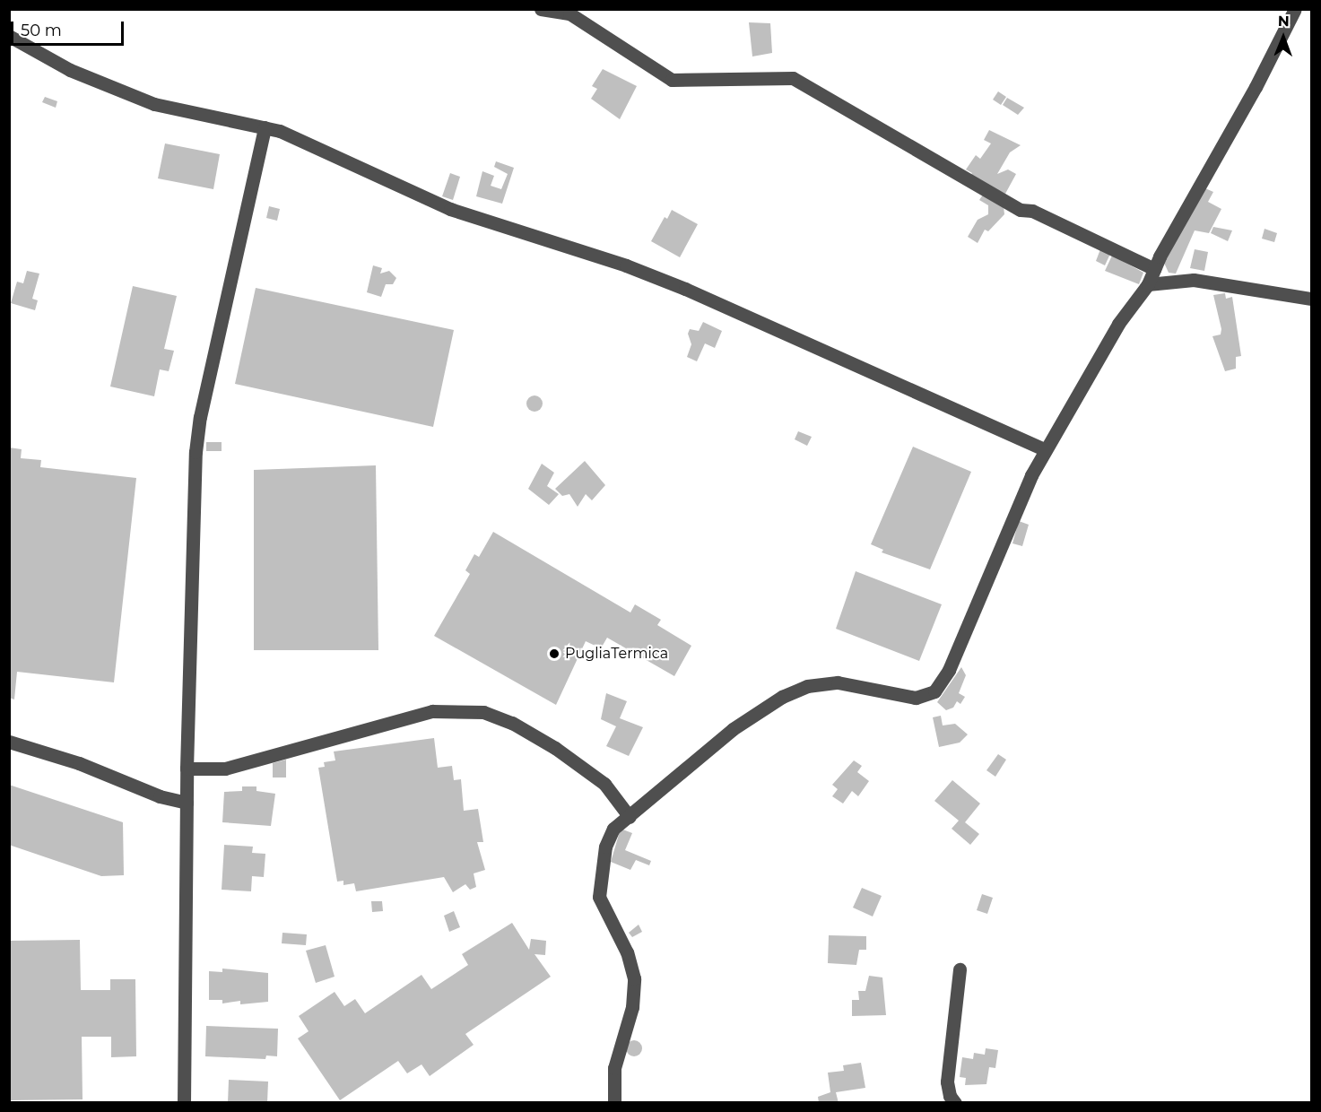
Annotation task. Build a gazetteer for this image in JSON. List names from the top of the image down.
{
  "places": ["PugliaTermica"],
  "scale_bar": "50 m",
  "north": "top"
}
